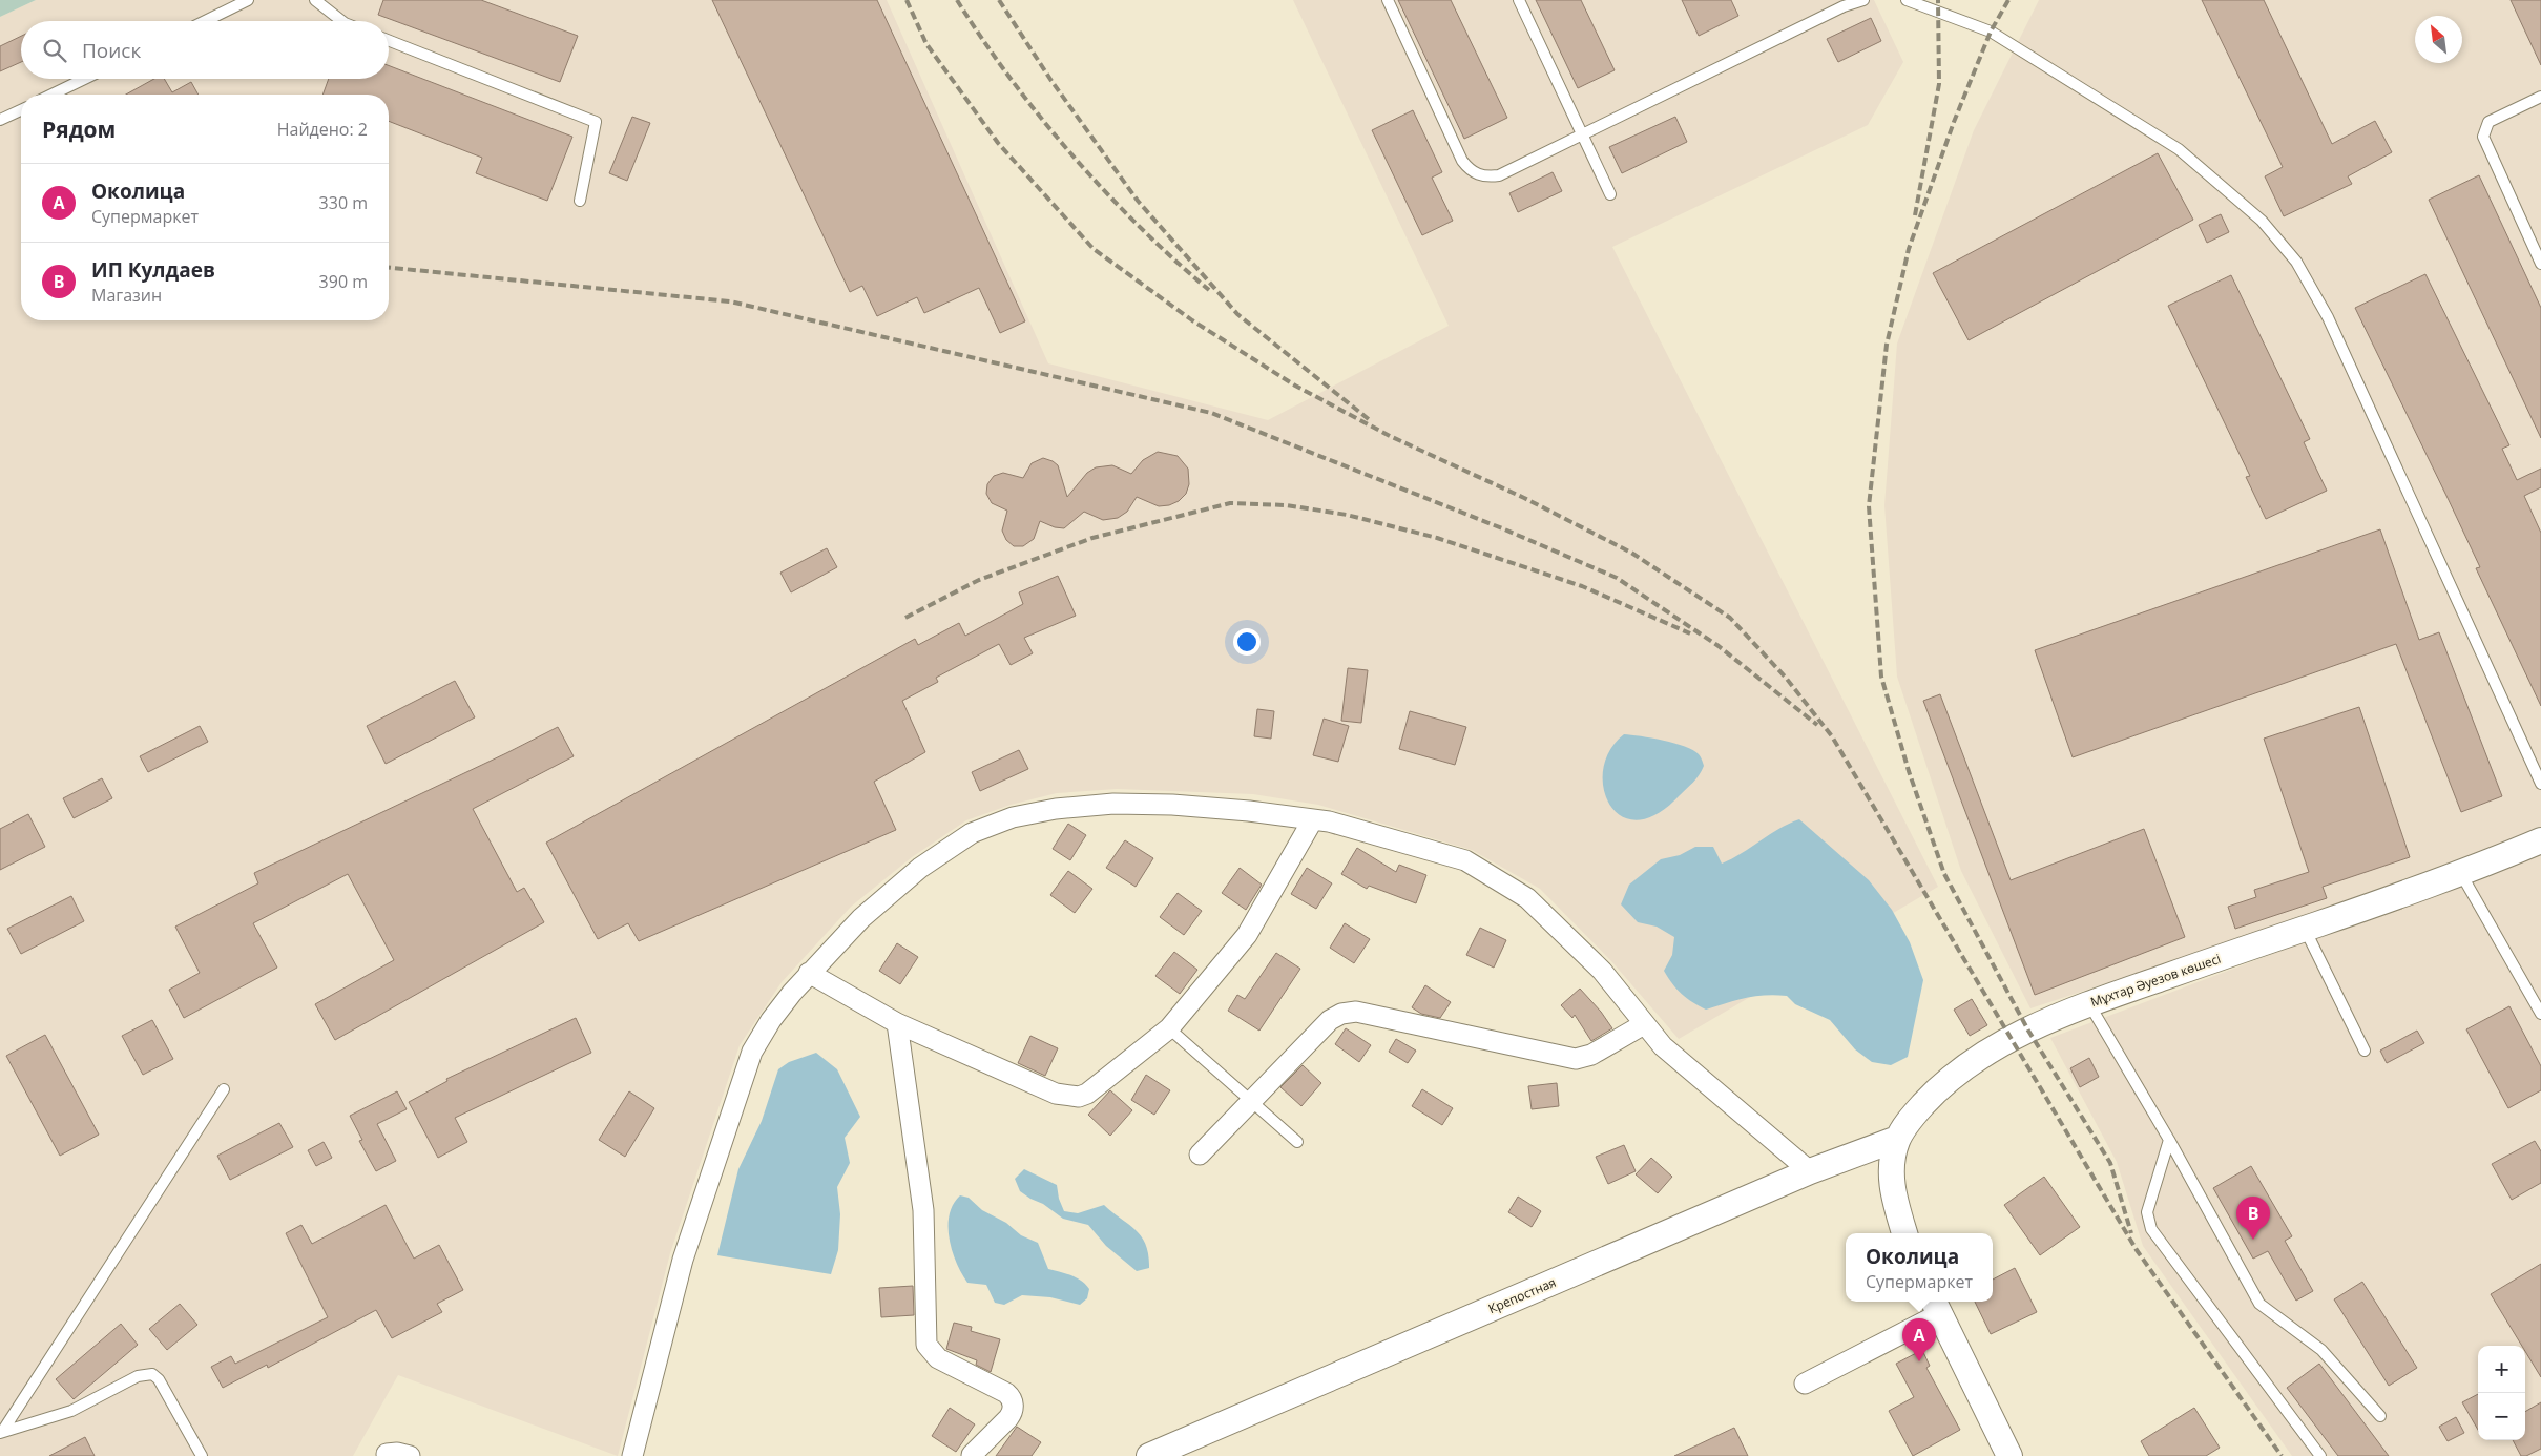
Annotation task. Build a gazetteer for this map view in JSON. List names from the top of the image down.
{
  "streets": {
    "street": ["Мұхтар Әуезов көшесі", "Крепостная"]
  },
  "crossings": [
    ["Мұхтар Әуезов көшесі", "Крепостная"]
  ],
  "north": "top left",
  "page": {
    "search": "Поиск",
    "heading": ["Рядом", "Найдено: 2"],
    "list": [
      {
        "mark": "A",
        "name": "Околица",
        "note": "Супермаркет",
        "value": "330 m"
      },
      {
        "mark": "B",
        "name": "ИП Кулдаев",
        "note": "Магазин",
        "value": "390 m"
      }
    ],
    "pins": ["B", "A"],
    "popup": ["Околица", "Супермаркет"],
    "map_buttons": ["+", "−"]
  }
}
